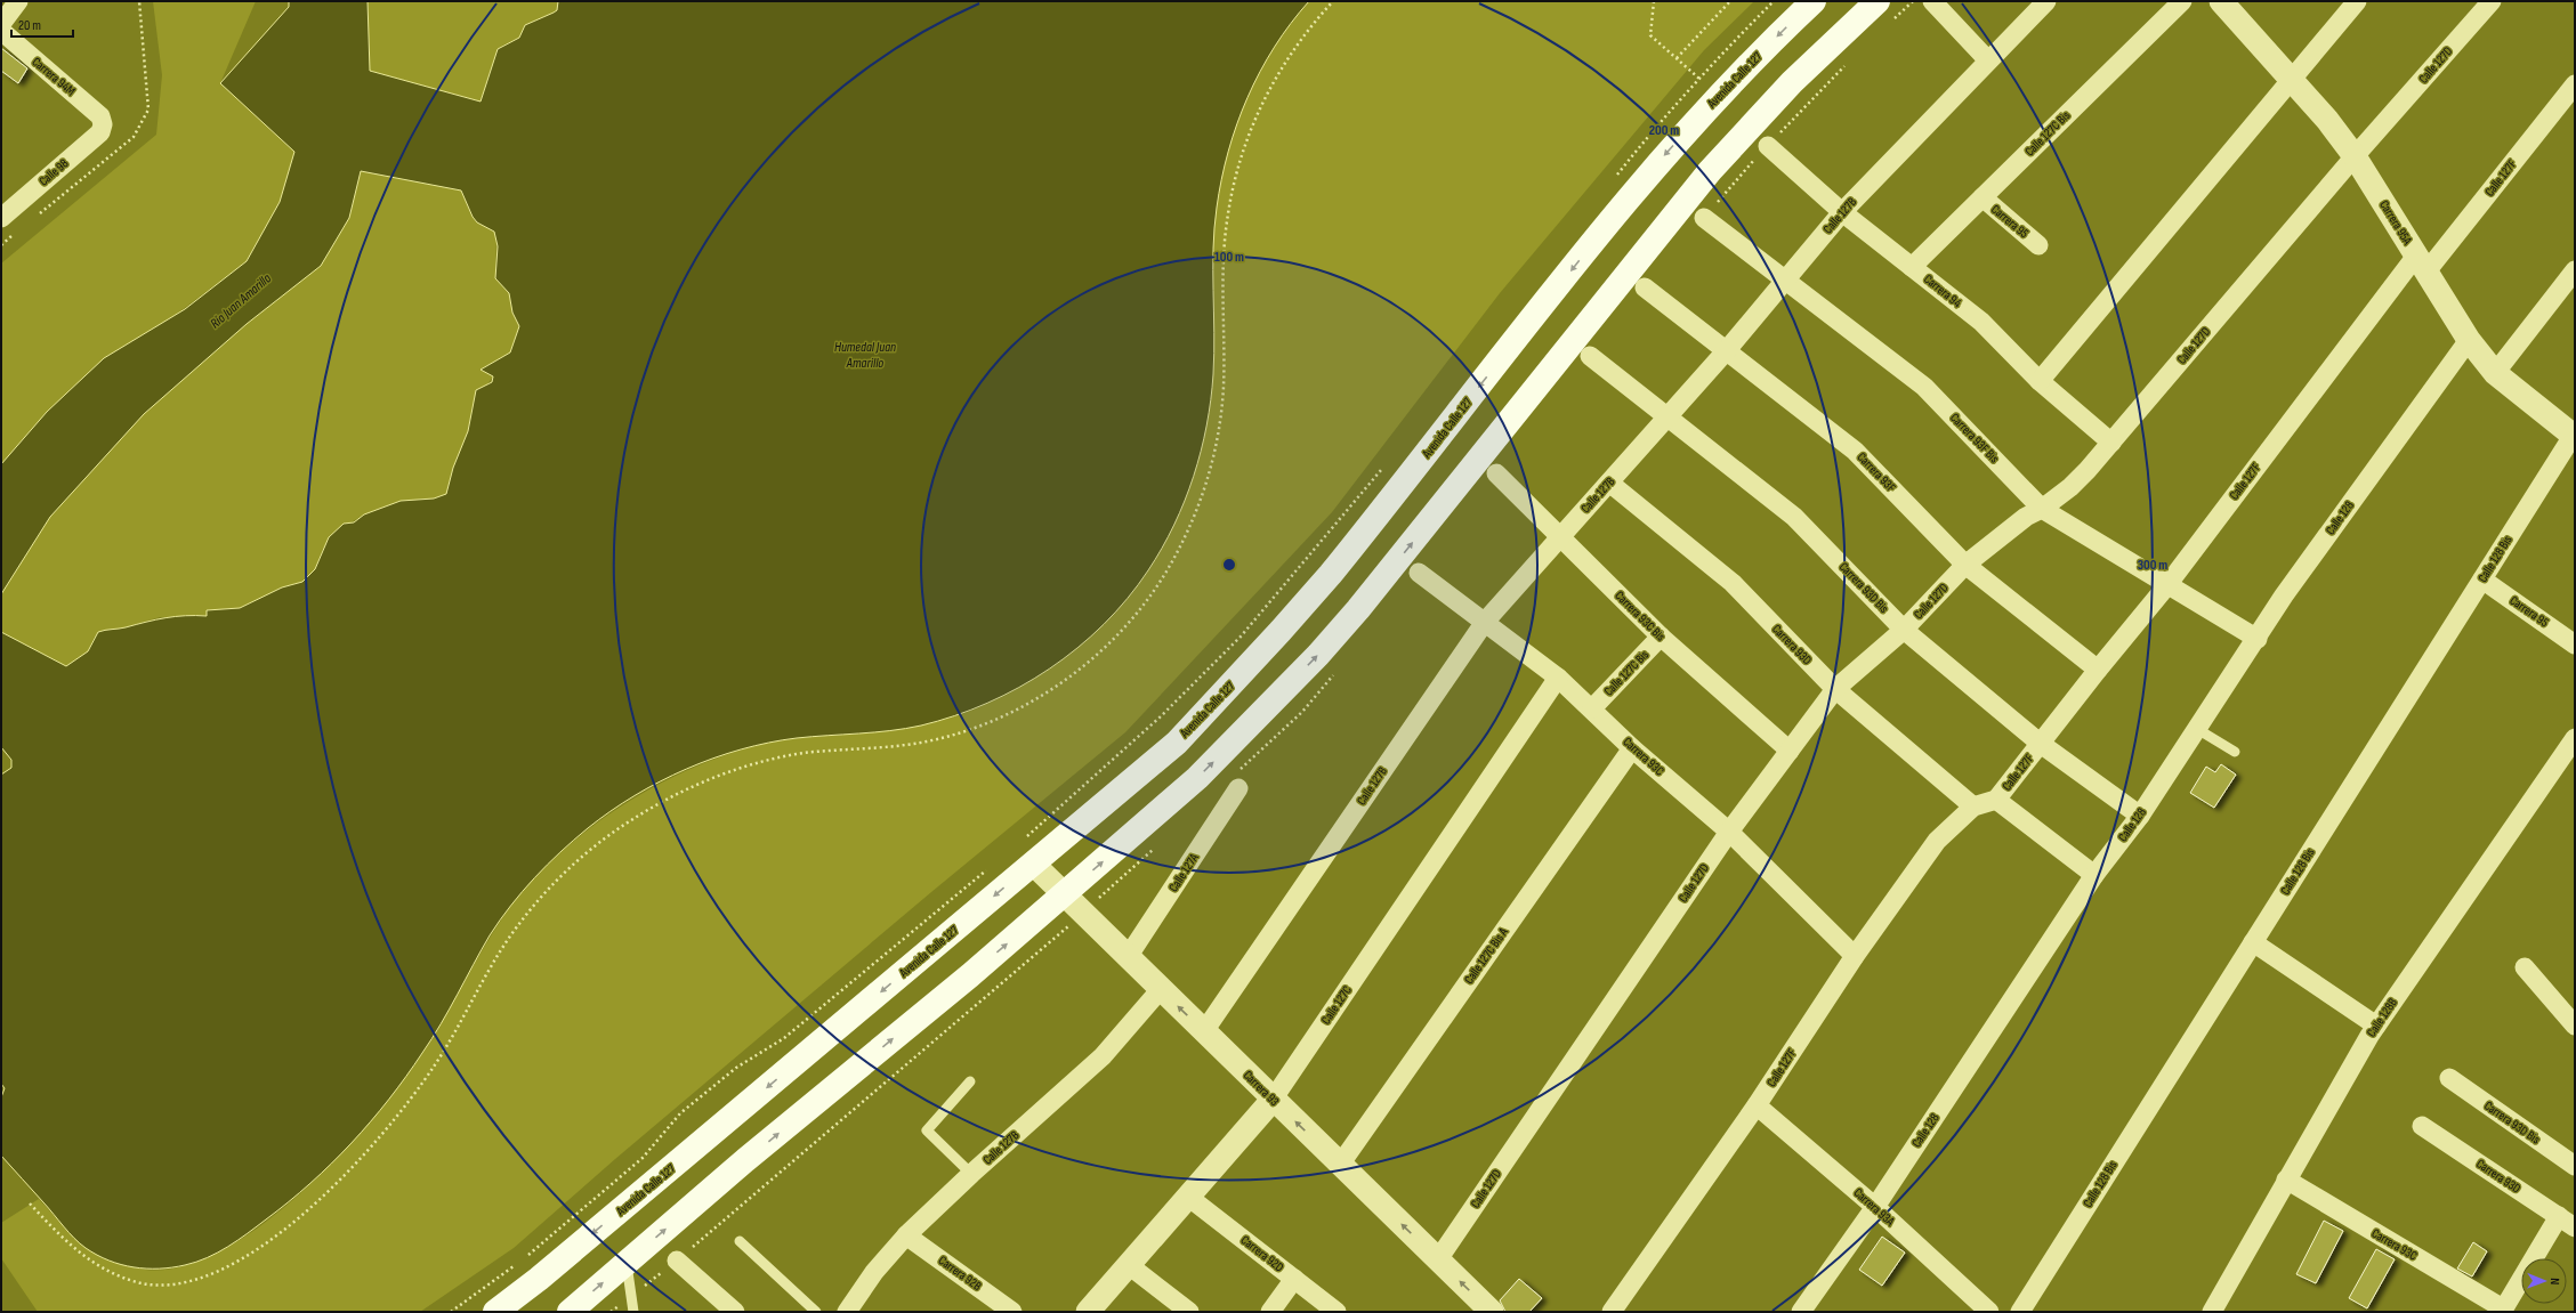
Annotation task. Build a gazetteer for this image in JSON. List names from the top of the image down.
{
  "streets": {
    "main road": ["Avenida Calle 127"],
    "street": [
      "Calle 127D",
      "Carrera 94M",
      "Calle 127C Bis",
      "Calle 98",
      "Calle 127F",
      "Calle 127B",
      "Carrera 95",
      "Carrera 95A",
      "Carrera 94",
      "Carrera 93F Bis",
      "Carrera 93F",
      "Calle 128",
      "Calle 128 Bis",
      "Carrera 93D Bis",
      "Carrera 93C Bis",
      "Carrera 93D",
      "Carrera 93C",
      "Calle 127A",
      "Calle 127C Bis A",
      "Calle 127C",
      "Calle 128B",
      "Carrera 93",
      "Carrera 93A",
      "Carrera 92D",
      "Carrera 92B"
    ]
  },
  "crossings": [
    ["Calle 127D", "Carrera 95A"],
    ["Calle 127D", "Carrera 94"],
    ["Calle 127D", "Carrera 93F Bis"],
    ["Calle 127D", "Carrera 93F"],
    ["Calle 127D", "Carrera 93D Bis"],
    ["Calle 127D", "Carrera 93C Bis"],
    ["Calle 127D", "Carrera 93D"],
    ["Calle 127D", "Carrera 93C"],
    ["Calle 127D", "Carrera 93"],
    ["Carrera 94M", "Calle 98"],
    ["Avenida Calle 127", "Carrera 93"],
    ["Calle 127C Bis", "Carrera 95"],
    ["Calle 127C Bis", "Carrera 94"],
    ["Calle 127C Bis", "Carrera 93C Bis"],
    ["Calle 127C Bis", "Carrera 93C"],
    ["Calle 127F", "Carrera 95A"],
    ["Calle 127F", "Carrera 93F Bis"],
    ["Calle 127F", "Carrera 93F"],
    ["Calle 127F", "Carrera 93D Bis"],
    ["Calle 127F", "Carrera 93D"],
    ["Calle 127F", "Carrera 93C"],
    ["Calle 127F", "Carrera 93A"],
    ["Calle 127B", "Carrera 94"],
    ["Calle 127B", "Carrera 93F Bis"],
    ["Calle 127B", "Carrera 93F"],
    ["Calle 127B", "Carrera 93D Bis"],
    ["Calle 127B", "Carrera 93C Bis"],
    ["Calle 127B", "Carrera 93D"],
    ["Calle 127B", "Carrera 93C"],
    ["Calle 127B", "Carrera 93"],
    ["Calle 127B", "Carrera 92B"],
    ["Carrera 95", "Calle 128 Bis"],
    ["Carrera 95A", "Calle 128"],
    ["Carrera 95A", "Calle 128 Bis"],
    ["Carrera 93F Bis", "Calle 128"],
    ["Calle 128", "Carrera 93D Bis"],
    ["Calle 128", "Carrera 93A"],
    ["Carrera 93C", "Calle 127C Bis A"],
    ["Carrera 93C", "Calle 127C"],
    ["Carrera 93C", "Calle 128B"],
    ["Calle 127A", "Carrera 93"],
    ["Calle 127C Bis A", "Carrera 93"],
    ["Calle 127C", "Carrera 93"],
    ["Calle 127C", "Carrera 92D"]
  ],
  "one_way": ["Carrera 93"],
  "water": ["Río Juan Amarillo", "Humedal Juan Amarillo"],
  "scale_bar": "20 m",
  "north": "right",
  "rings": ["200 m", "100 m", "300 m"]
}
